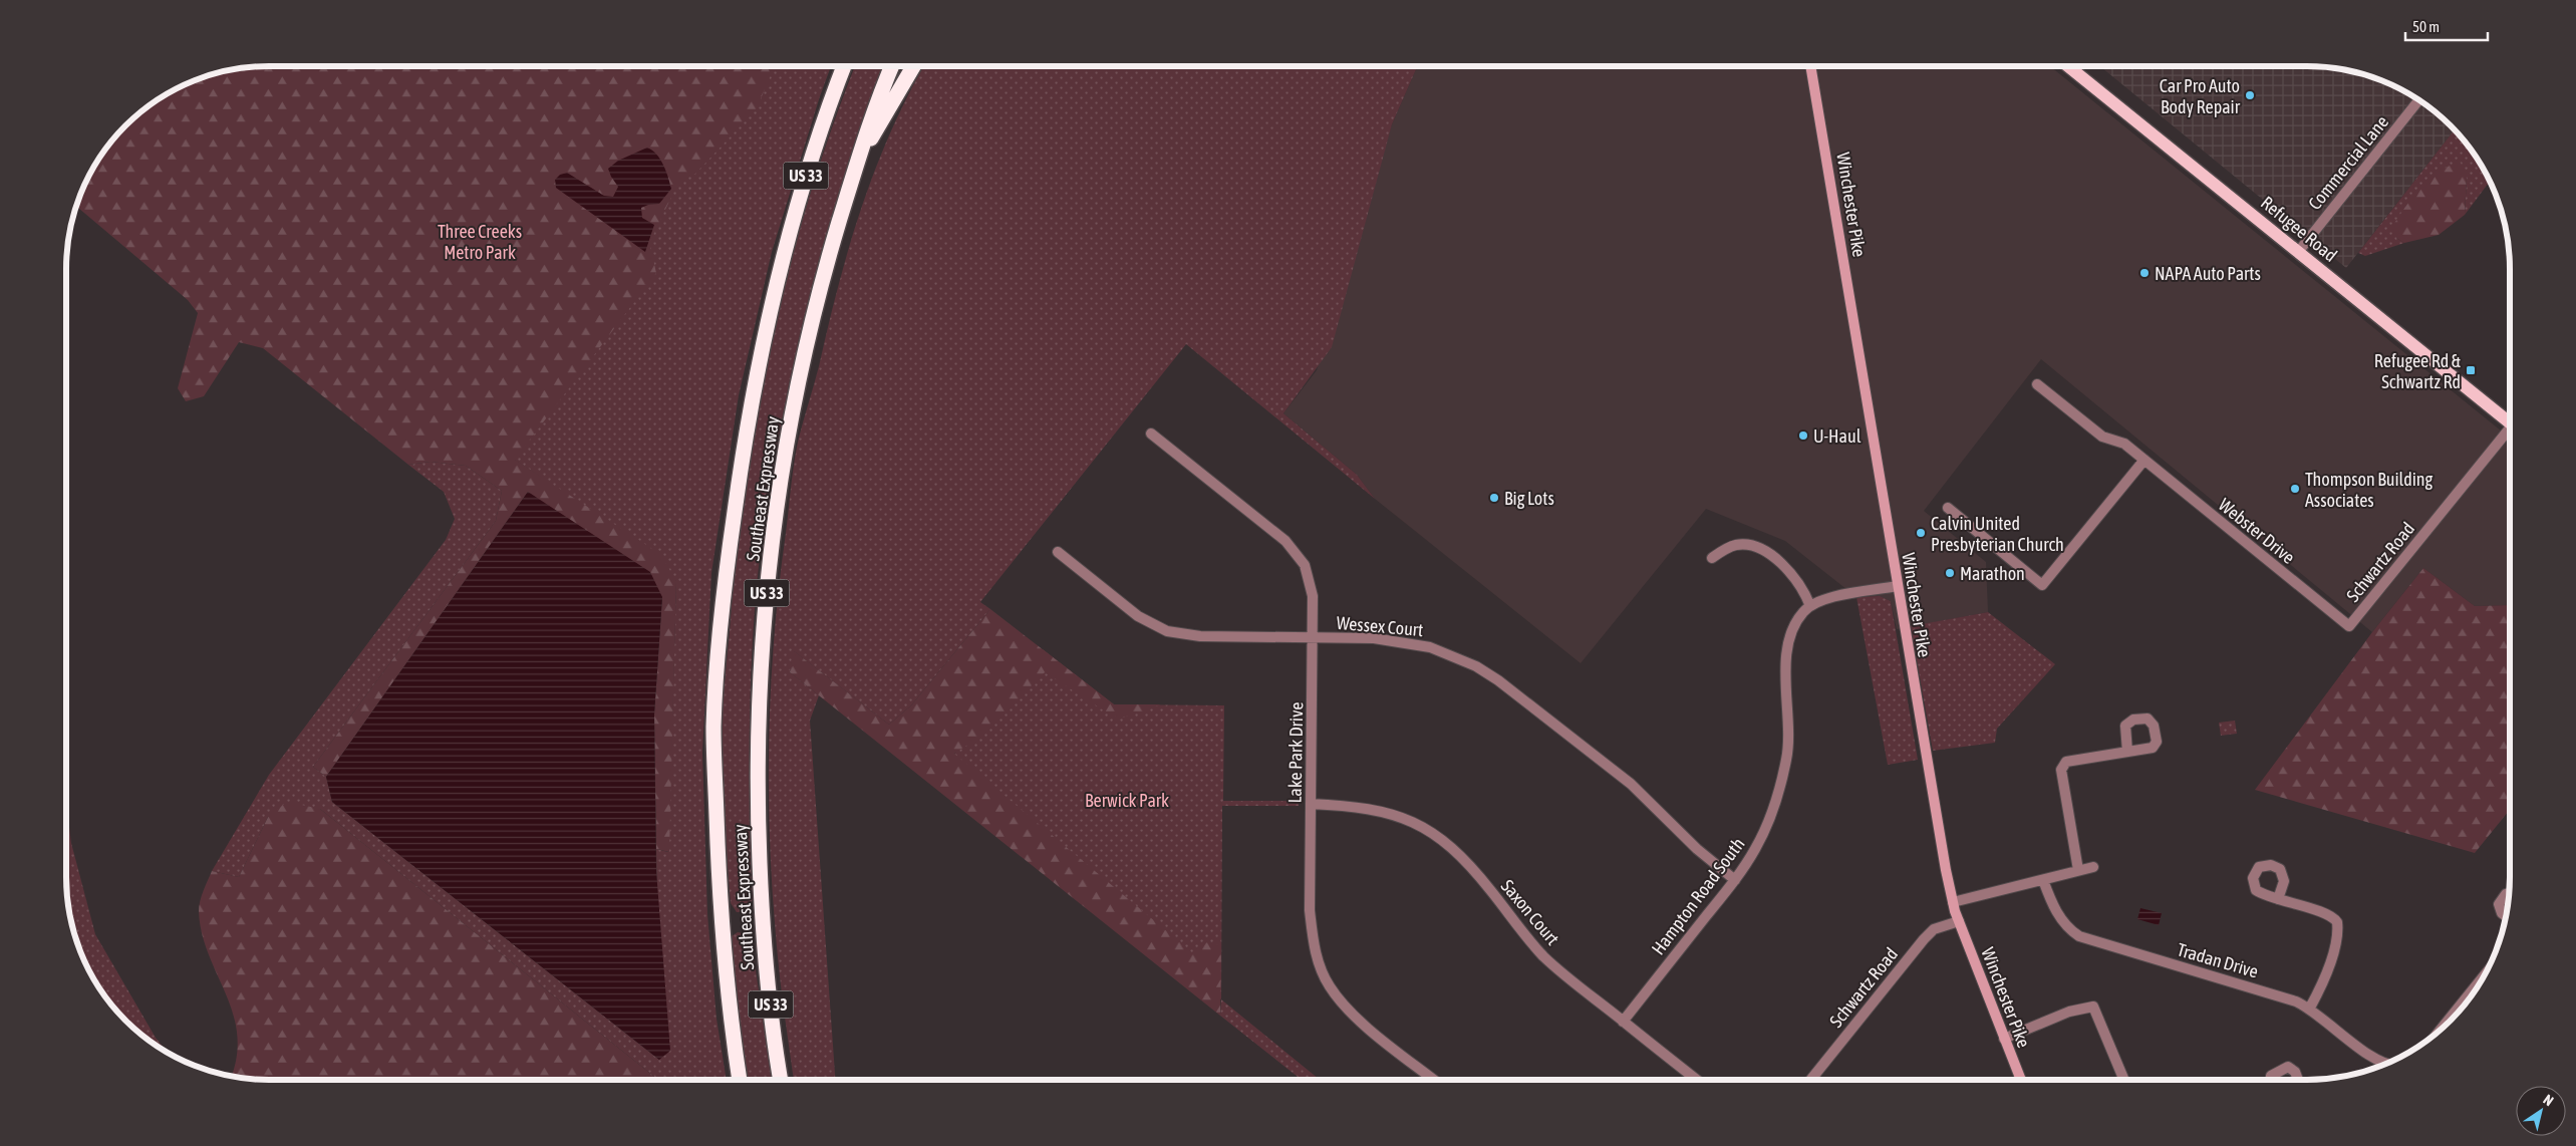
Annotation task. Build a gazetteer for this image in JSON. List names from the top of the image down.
{
  "streets": {
    "highway": ["US 33", "Southeast Expressway"],
    "main road": ["Winchester Pike", "Refugee Road"],
    "street": [
      "Commercial Lane",
      "Webster Drive",
      "Schwartz Road",
      "Wessex Court",
      "Lake Park Drive",
      "Hampton Road South",
      "Saxon Court",
      "Tradan Drive"
    ]
  },
  "crossings": [
    ["Commercial Lane", "Refugee Road"],
    ["Winchester Pike", "Schwartz Road"],
    ["Webster Drive", "Schwartz Road"],
    ["Wessex Court", "Lake Park Drive"],
    ["Wessex Court", "Hampton Road South"],
    ["Lake Park Drive", "Saxon Court"],
    ["Hampton Road South", "Saxon Court"]
  ],
  "parks": ["Three Creeks Metro Park", "Berwick Park"],
  "places": {
    "other": [
      "Car Pro Auto Body Repair",
      "NAPA Auto Parts",
      "U-Haul",
      "Thompson Building Associates",
      "Big Lots",
      "Calvin United Presbyterian Church",
      "Marathon"
    ],
    "transit": ["Refugee Rd & Schwartz Rd"]
  },
  "scale_bar": "50 m",
  "north": "top right"
}
